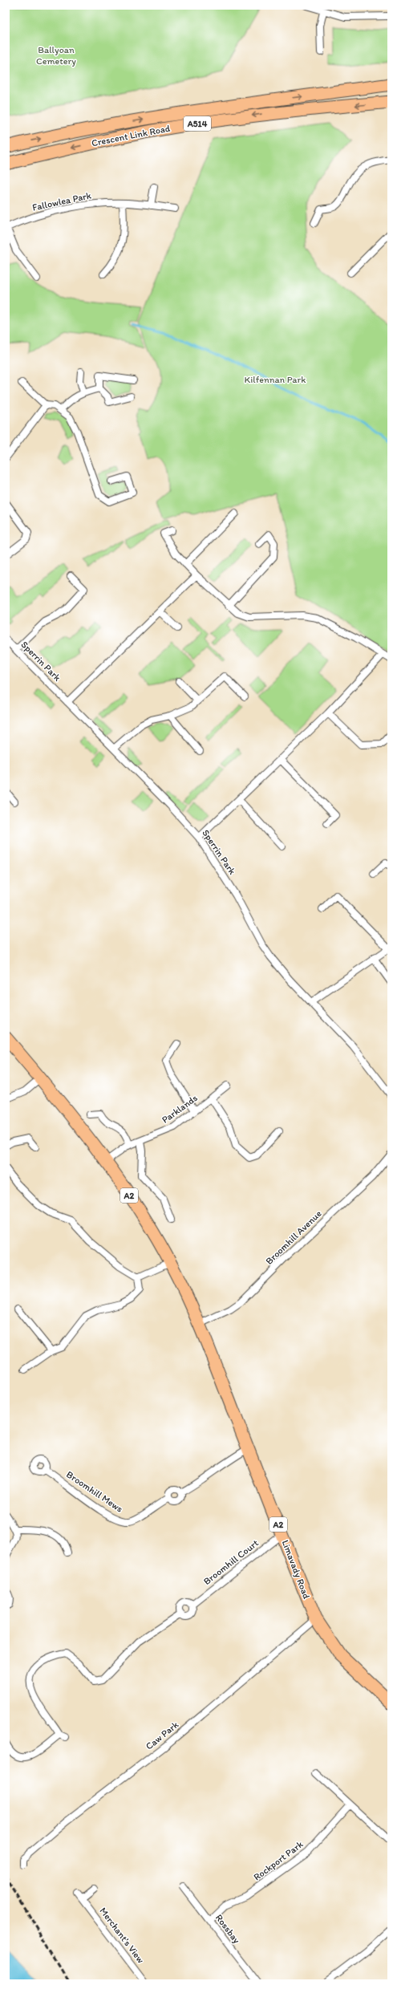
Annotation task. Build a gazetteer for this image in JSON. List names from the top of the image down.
{
  "streets": {
    "highway": [
      "A514",
      "Crescent Link Road",
      "A2",
      "Limavady Road"
    ],
    "street": [
      "Fallowlea Park",
      "Sperrin Park",
      "Parklands",
      "Broomhill Avenue",
      "Broomhill Mews",
      "Broomhill Court",
      "Caw Park",
      "Rockport Park",
      "Rossbay",
      "Merchant's View"
    ]
  },
  "crossings": [
    ["Parklands", "A2"],
    ["A2", "Broomhill Avenue"],
    ["A2", "Limavady Road"],
    ["Broomhill Avenue", "Limavady Road"],
    ["Broomhill Mews", "Limavady Road"],
    ["Broomhill Court", "Limavady Road"],
    ["Limavady Road", "Caw Park"],
    ["Rockport Park", "Rossbay"]
  ],
  "parks": ["Ballyoan Cemetery", "Kilfennan Park"]
}
